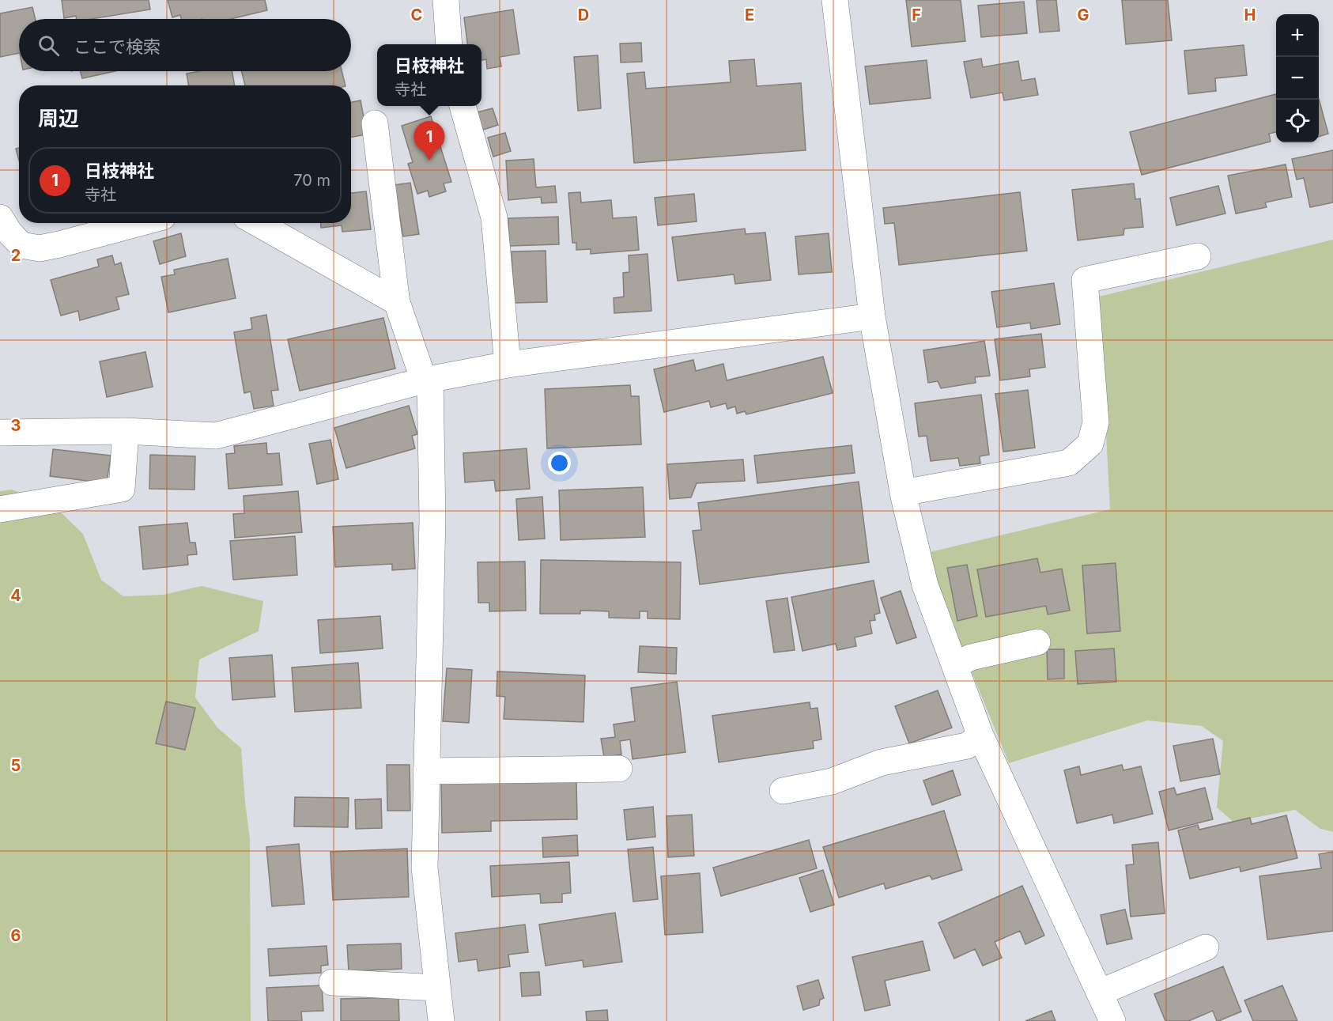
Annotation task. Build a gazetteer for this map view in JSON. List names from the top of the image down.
{
  "page": {
    "map_buttons": ["+", "−"],
    "search": "ここで検索",
    "popup": ["日枝神社", "寺社"],
    "heading": "周辺",
    "pins": "1",
    "list": [
      {
        "mark": "1",
        "name": "日枝神社",
        "note": "寺社",
        "value": "70 m"
      }
    ]
  },
  "grid": {
    "columns": [
      "C",
      "D",
      "E",
      "F",
      "G",
      "H"
    ],
    "rows": [
      "2",
      "3",
      "4",
      "5",
      "6"
    ]
  }
}
